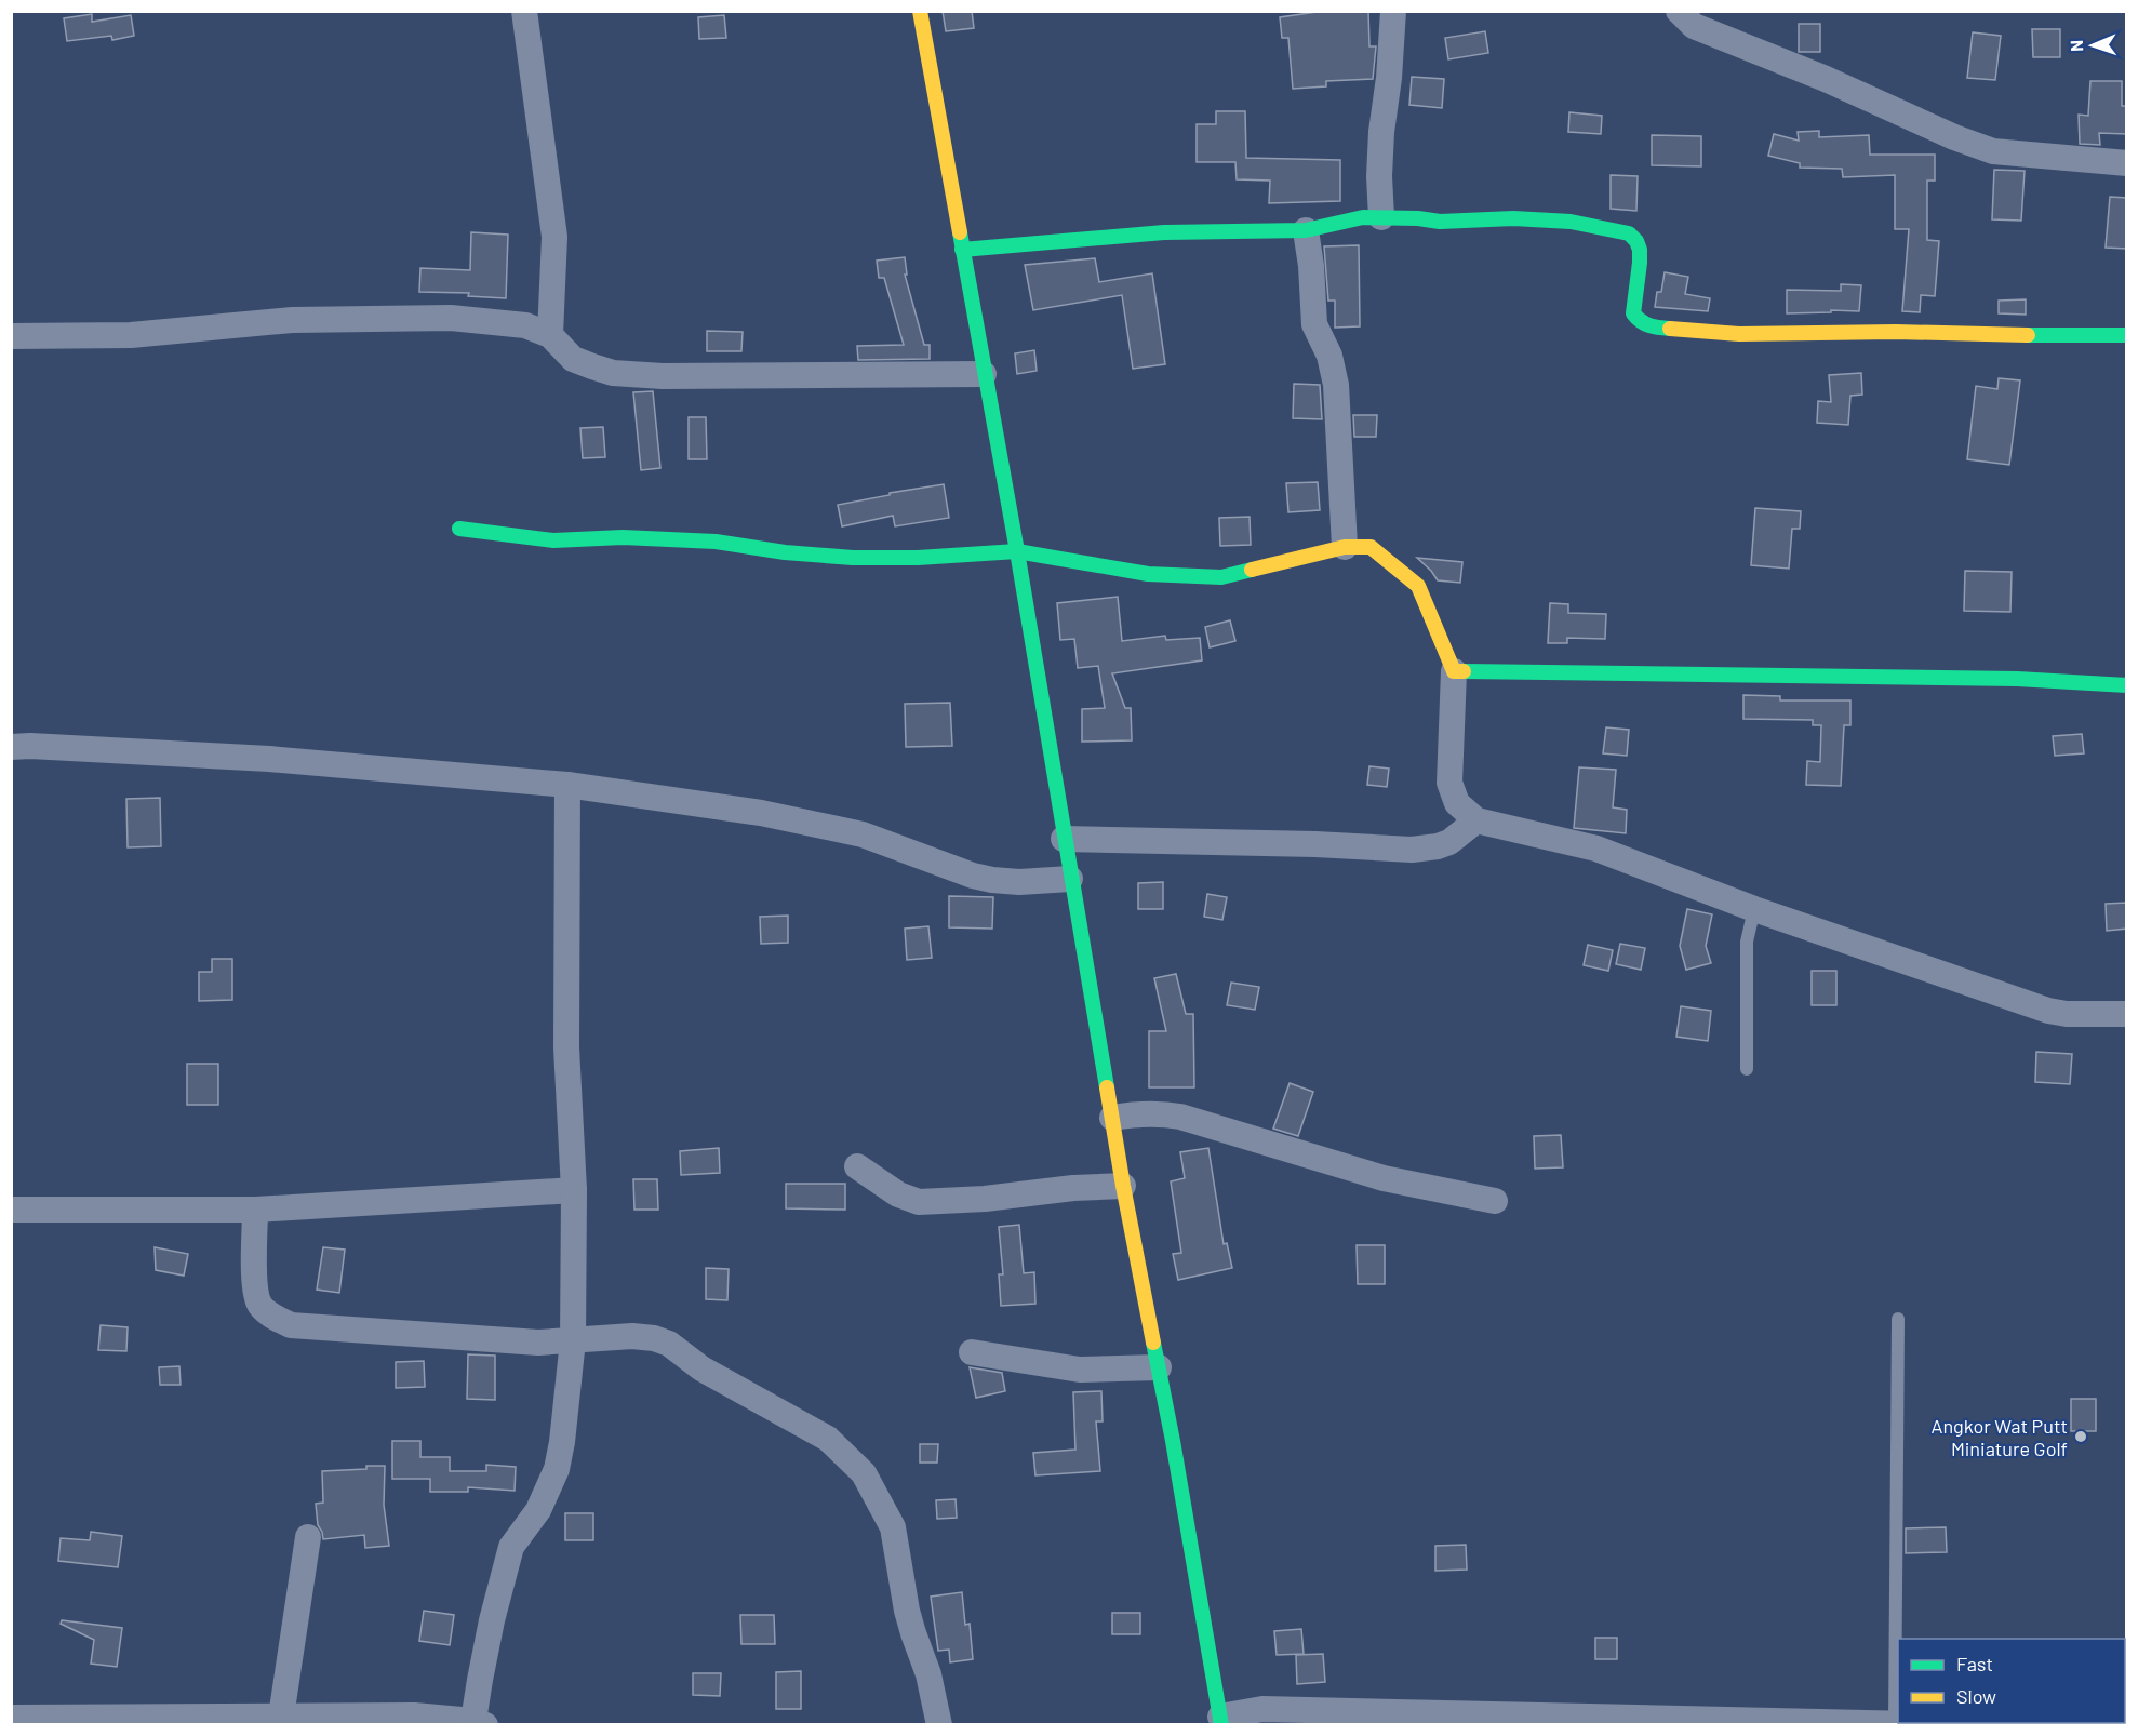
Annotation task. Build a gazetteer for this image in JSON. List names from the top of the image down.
{
  "places": ["Angkor Wat Putt Miniature Golf"],
  "legend": ["Fast", "Slow"],
  "north": "left"
}
